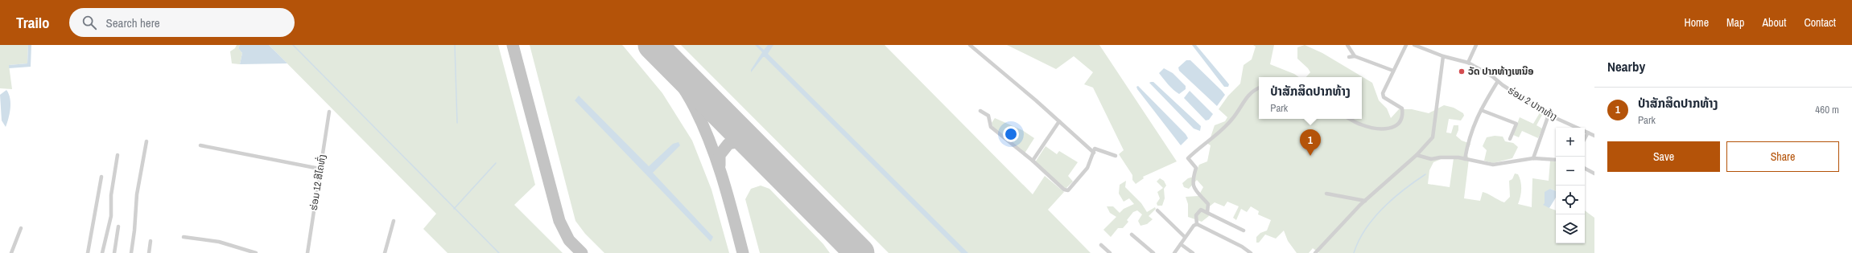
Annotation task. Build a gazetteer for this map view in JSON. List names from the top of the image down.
{
  "streets": {
    "street": ["ຮ່ອມ 2 ປາກທ້າງ", "ຮ່ອມ 12 ສີໄຄທົ່ງ"]
  },
  "places": ["ວັດ ປາກທ້າງເຫນືອ"],
  "page": {
    "header": "Trailo",
    "search": "Search here",
    "nav": [
      "Home",
      "Map",
      "About",
      "Contact"
    ],
    "heading": "Nearby",
    "popup": ["ປ່າສັກສິດປາກທ້າງ", "Park"],
    "list": [
      {
        "mark": "1",
        "name": "ປ່າສັກສິດປາກທ້າງ",
        "note": "Park",
        "value": "460 m"
      }
    ],
    "map_buttons": ["+", "−"],
    "pins": "1",
    "buttons": ["Save", "Share"]
  }
}
